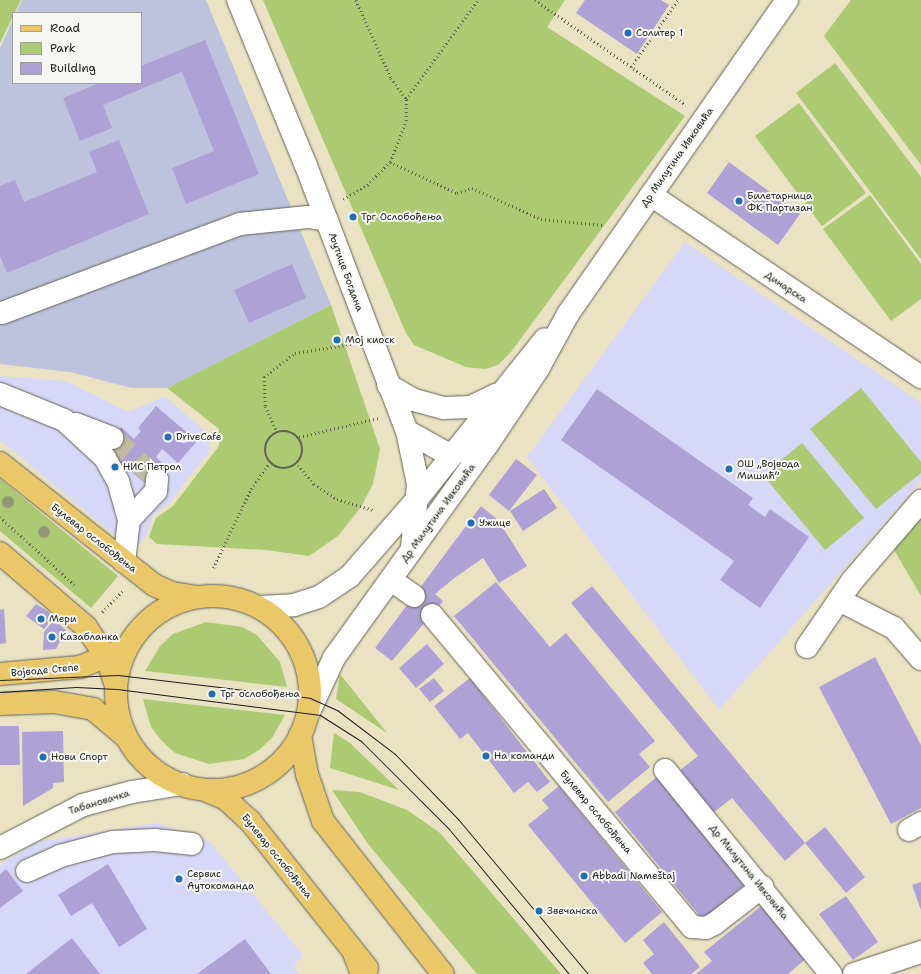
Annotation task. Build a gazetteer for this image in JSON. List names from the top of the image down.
{
  "streets": {
    "main road": ["Булевар ослобођења", "Војводе Степе"],
    "street": [
      "Др Милутина Ивковића",
      "Љутице Богдана",
      "Динарска",
      "Табановачка"
    ]
  },
  "crossings": [
    ["Др Милутина Ивковића", "Љутице Богдана"],
    ["Др Милутина Ивковића", "Динарска"],
    ["Др Милутина Ивковића", "Булевар ослобођења"],
    ["Булевар ослобођења", "Војводе Степе"],
    ["Булевар ослобођења", "Табановачка"]
  ],
  "places": [
    "Солитер 1",
    "Билетарница ФК Партизан",
    "Трг Ослобођења",
    "Мој киоск",
    "DriveCafe",
    "НИС Петрол",
    "ОШ „Војвода Мишић”",
    "Ужице",
    "Мери",
    "Казабланка",
    "Трг ослобођења",
    "На команди",
    "Нови Спорт",
    "Abbadi Nameštaj",
    "Сервис Аутокоманда",
    "Звечанска"
  ],
  "legend": ["Road", "Park", "Building"]
}
